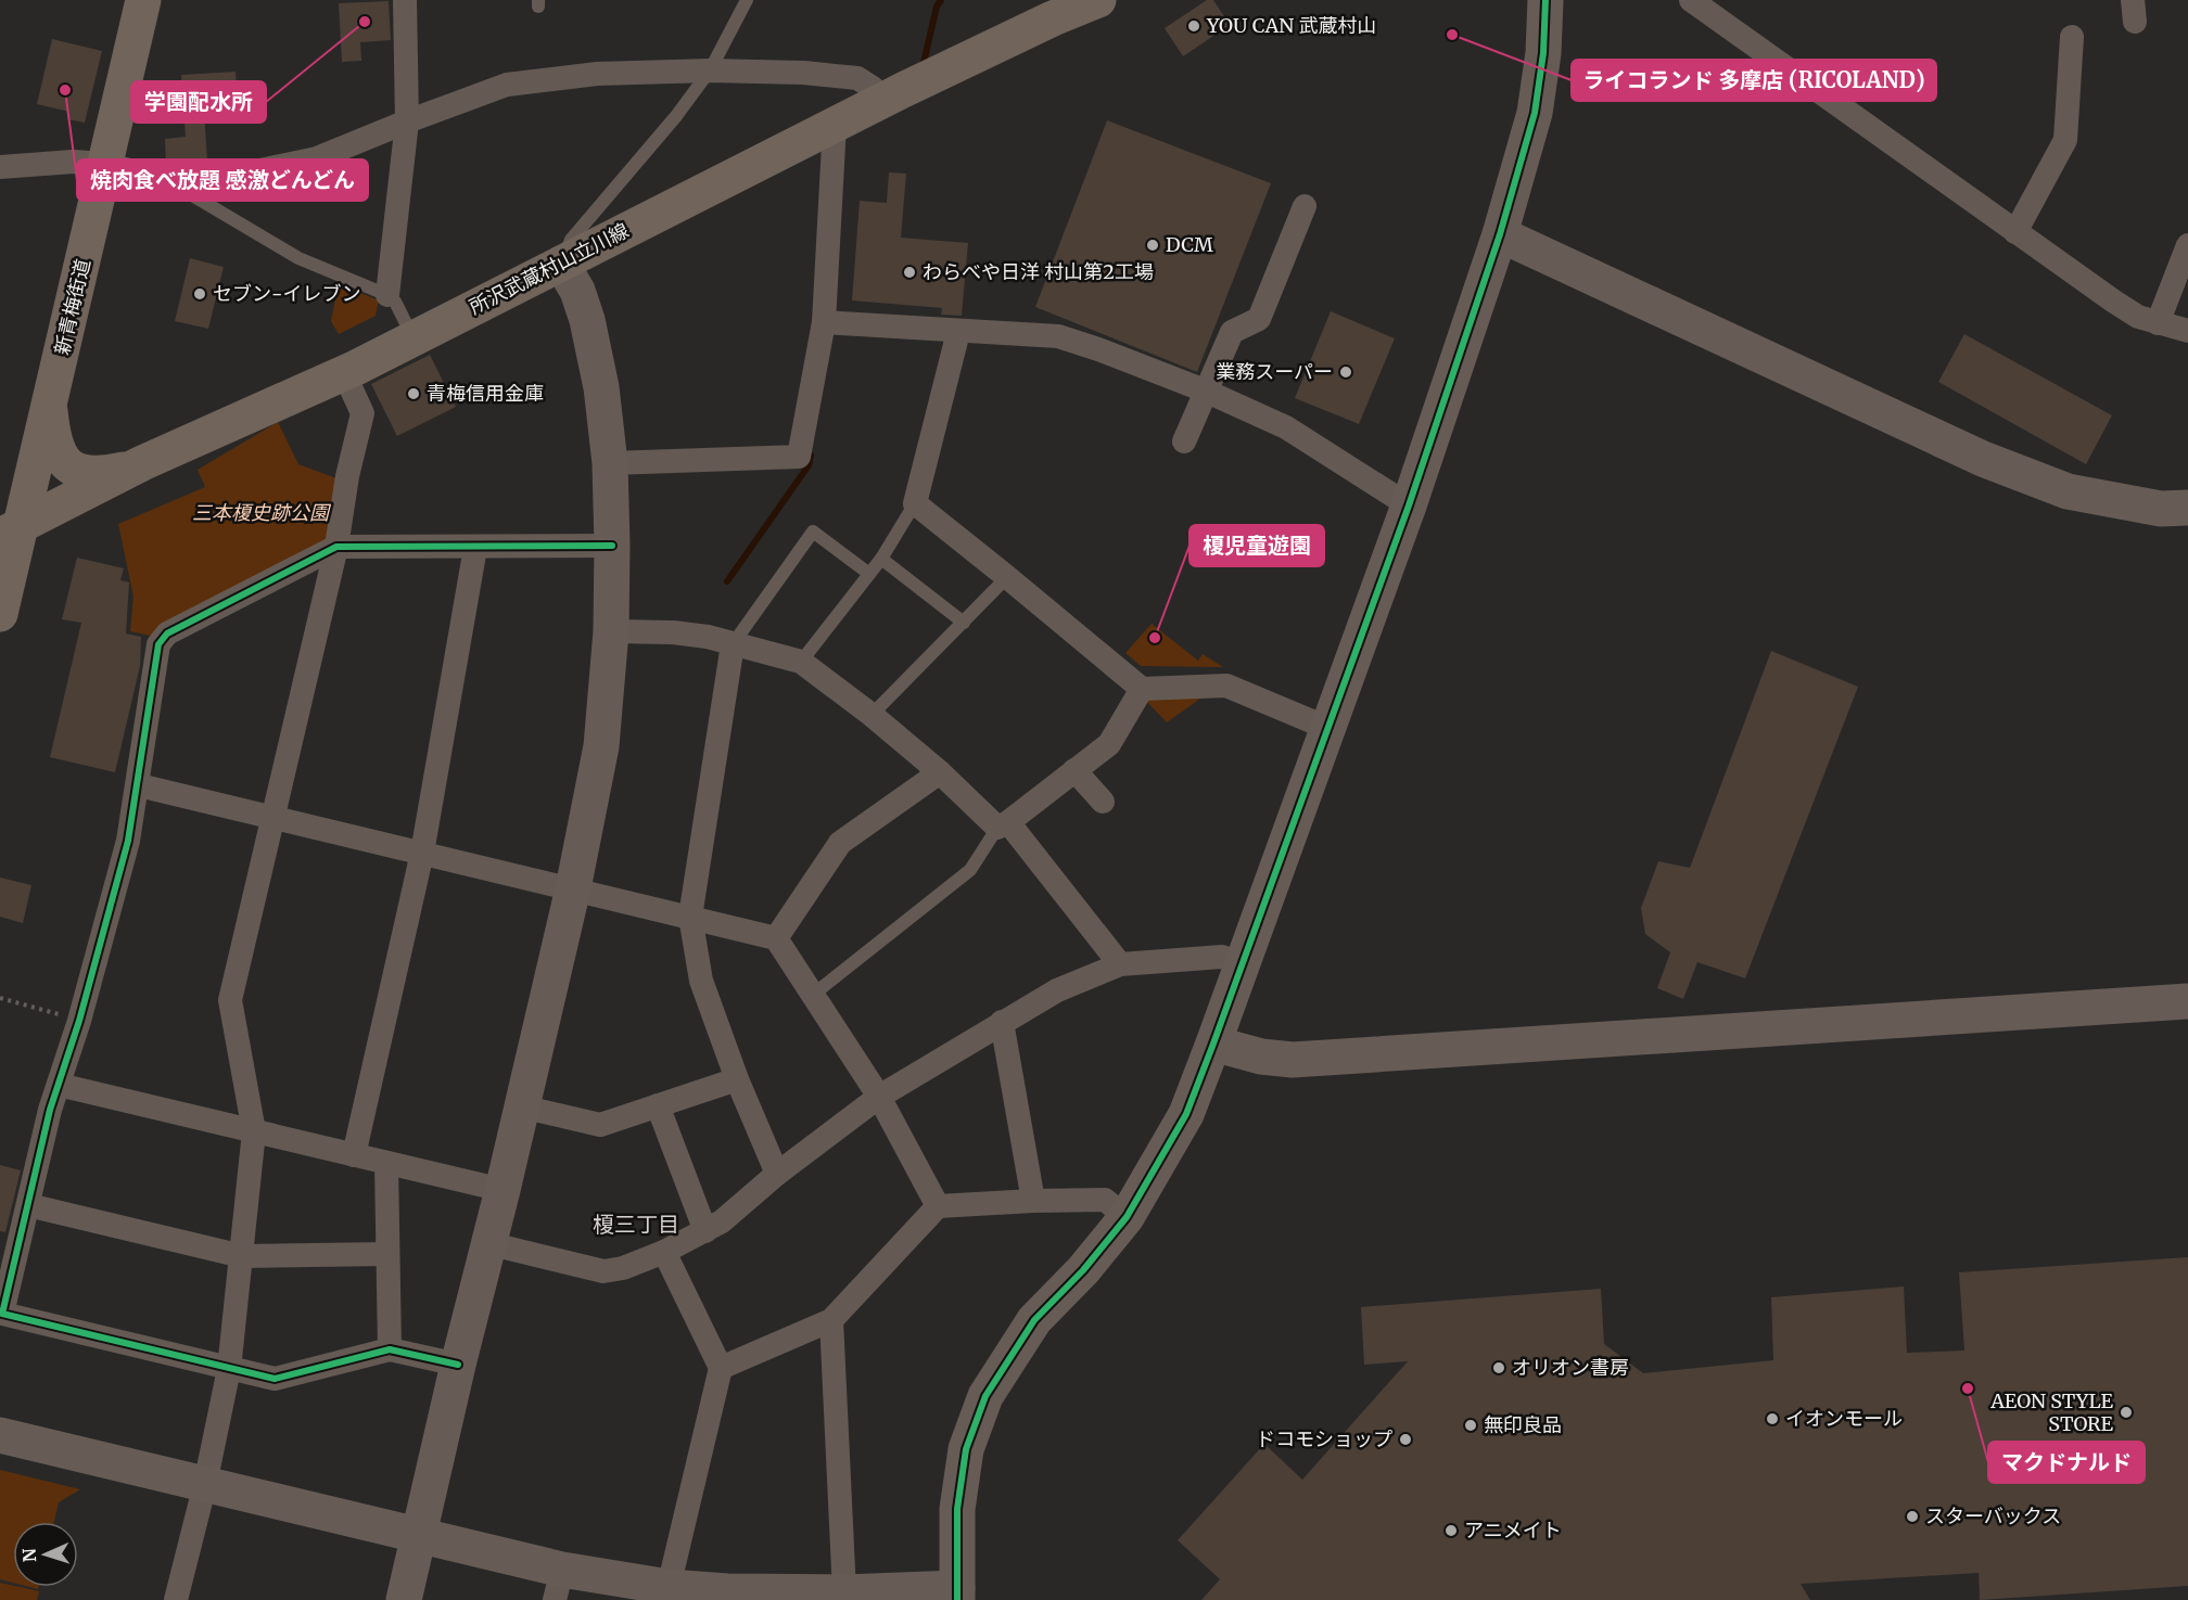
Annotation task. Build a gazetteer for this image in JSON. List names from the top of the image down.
{
  "streets": {
    "main road": ["所沢武蔵村山立川線", "新青梅街道"]
  },
  "crossings": [
    ["所沢武蔵村山立川線", "新青梅街道"]
  ],
  "districts": ["榎三丁目"],
  "parks": ["三本榎史跡公園"],
  "places": [
    "学園配水所",
    "YOU CAN 武蔵村山",
    "ライコランド 多摩店 (RICOLAND)",
    "焼肉食べ放題 感激どんどん",
    "DCM",
    "わらべや日洋 村山第2工場",
    "セブン-イレブン",
    "業務スーパー",
    "青梅信用金庫",
    "榎児童遊園",
    "オリオン書房",
    "マクドナルド",
    "AEON STYLE STORE",
    "イオンモール",
    "無印良品",
    "ドコモショップ",
    "スターバックス",
    "アニメイト"
  ],
  "north": "left"
}
